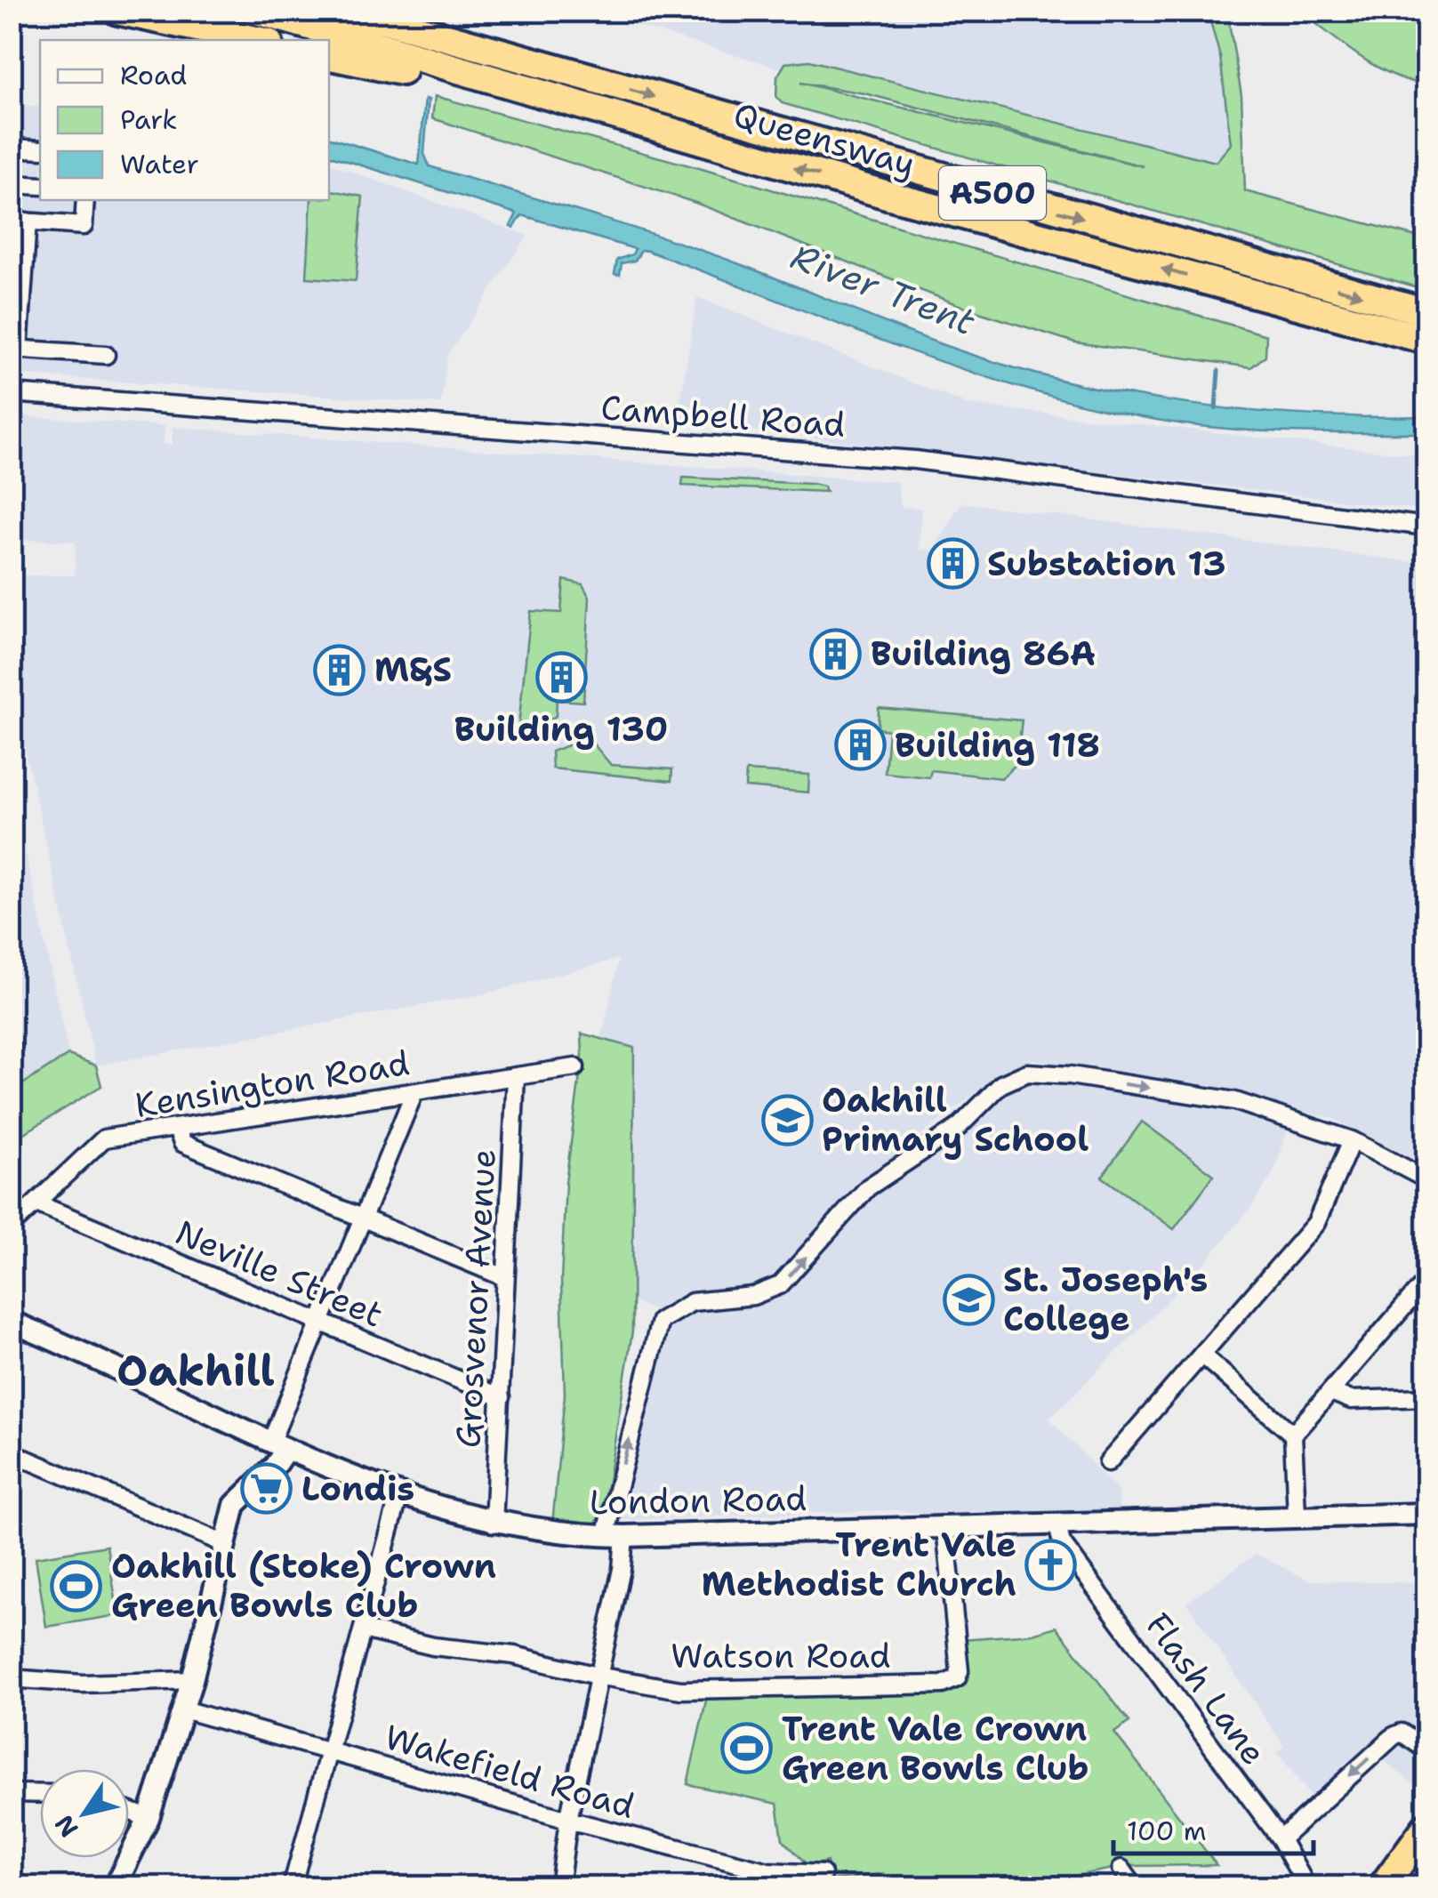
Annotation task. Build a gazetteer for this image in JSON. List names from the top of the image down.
{
  "streets": {
    "highway": ["Queensway", "A500"],
    "main road": ["London Road"],
    "street": [
      "Campbell Road",
      "Kensington Road",
      "Neville Street",
      "Grosvenor Avenue",
      "Watson Road",
      "Flash Lane",
      "Wakefield Road"
    ]
  },
  "crossings": [
    ["Kensington Road", "Neville Street"],
    ["Kensington Road", "Grosvenor Avenue"],
    ["Neville Street", "Grosvenor Avenue"],
    ["Grosvenor Avenue", "London Road"],
    ["London Road", "Watson Road"],
    ["London Road", "Flash Lane"]
  ],
  "districts": ["Oakhill"],
  "water": ["River Trent"],
  "places": {
    "building": [
      "Substation 13",
      "Building 86A",
      "M&S",
      "Building 130",
      "Building 118"
    ],
    "school or university": ["Oakhill Primary School", "St. Joseph's College"],
    "supermarket": ["Londis"],
    "church": ["Trent Vale Methodist Church"],
    "sports": ["Oakhill (Stoke) Crown Green Bowls Club", "Trent Vale Crown Green Bowls Club"]
  },
  "legend": ["Road", "Park", "Water"],
  "scale_bar": "100 m",
  "north": "bottom left"
}
